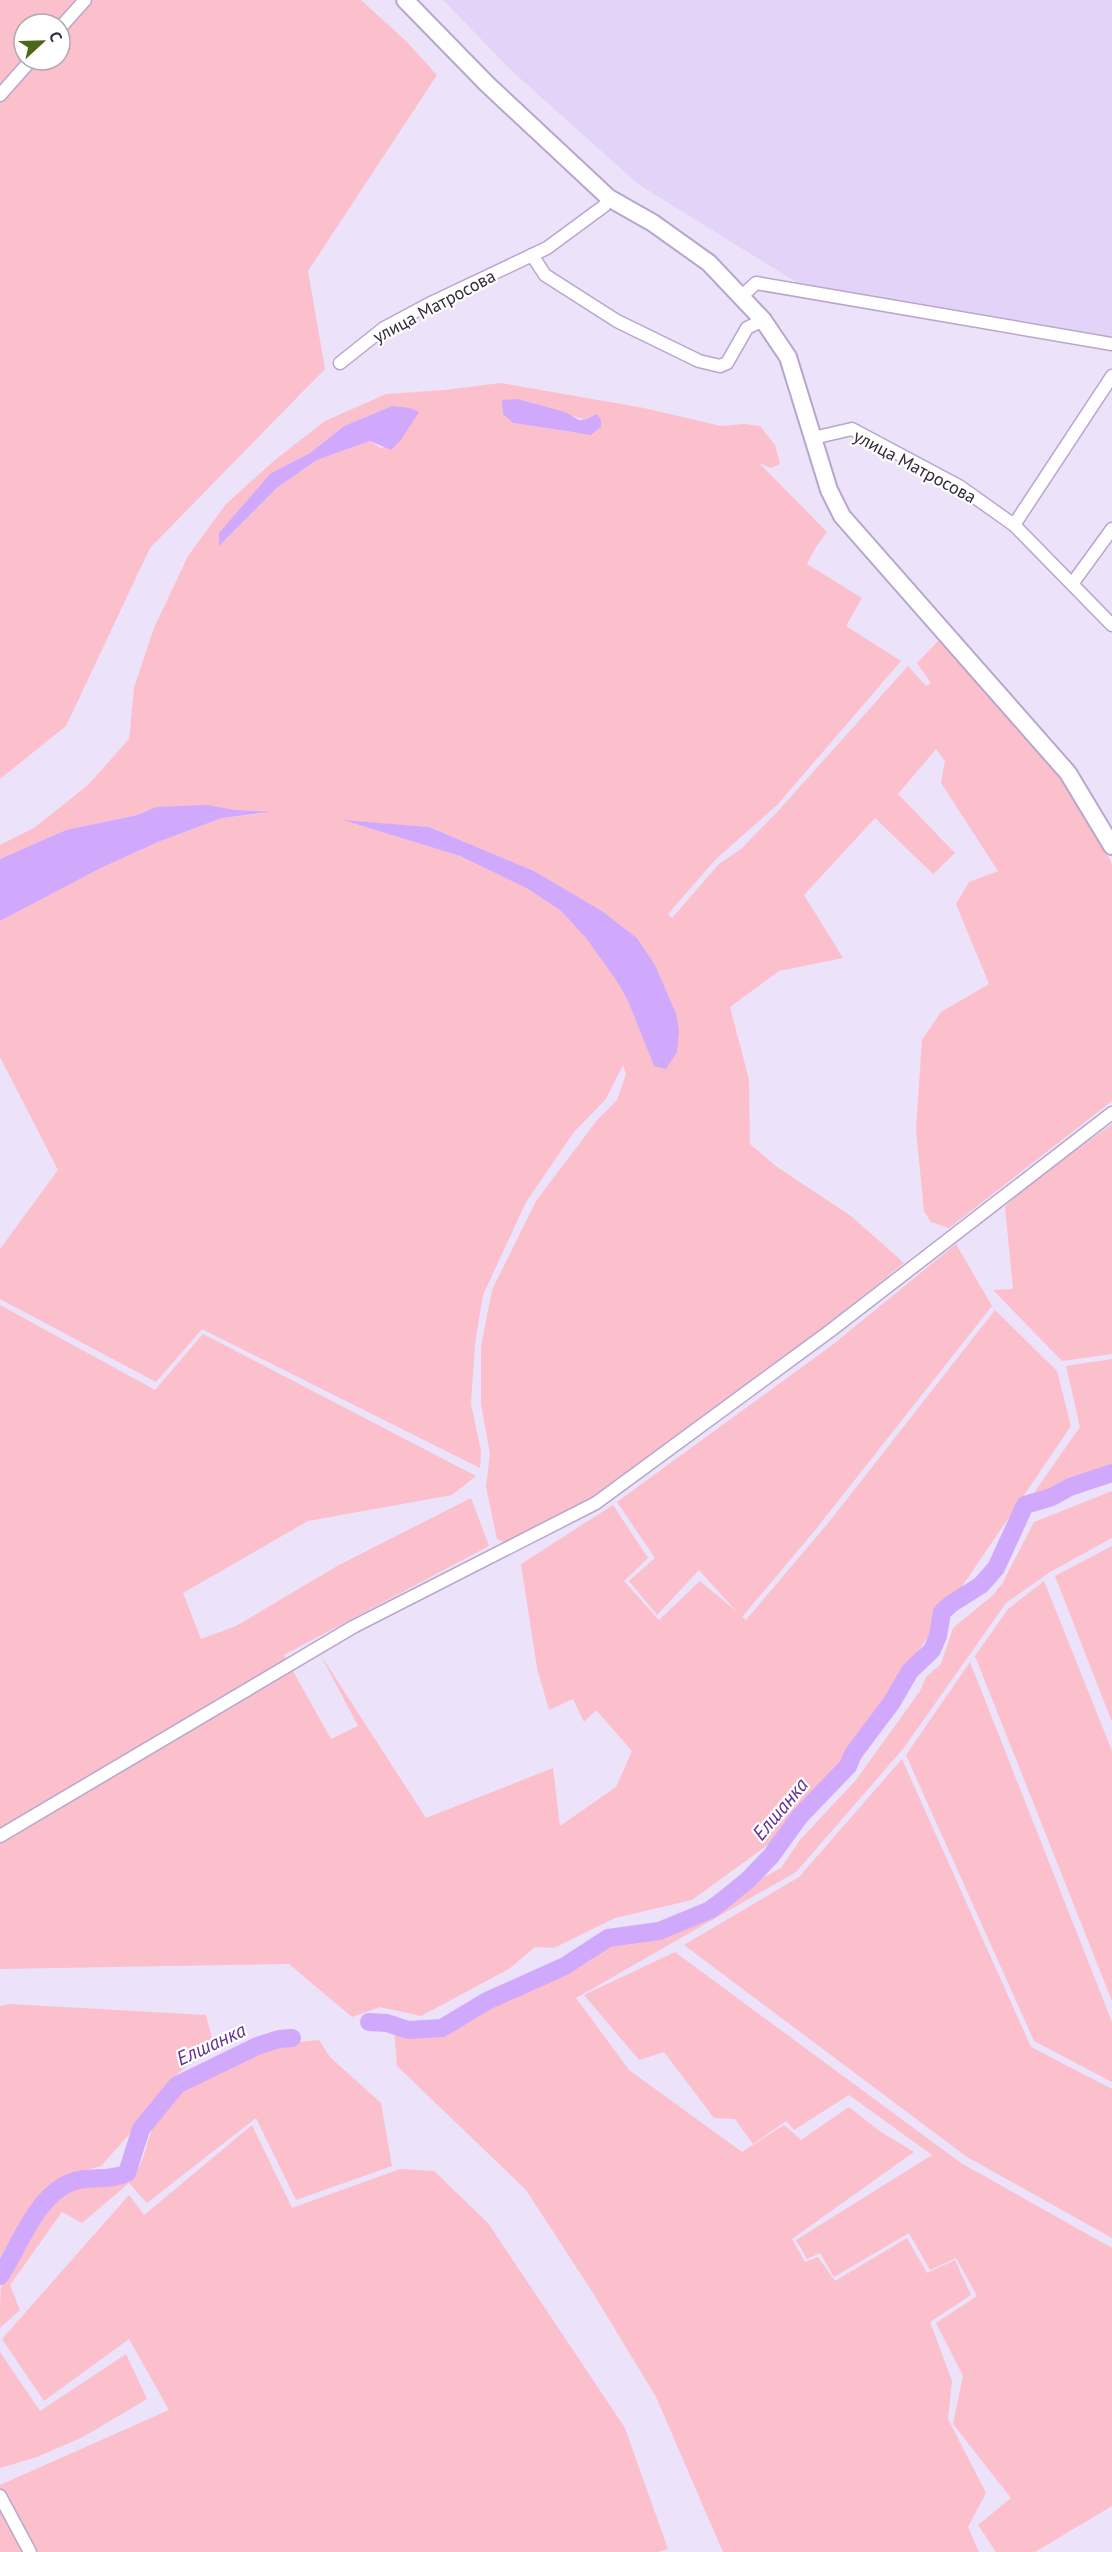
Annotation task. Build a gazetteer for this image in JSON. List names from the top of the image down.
{
  "streets": {
    "street": ["улица Матросова"]
  },
  "water": ["Елшанка"],
  "north": "right"
}
